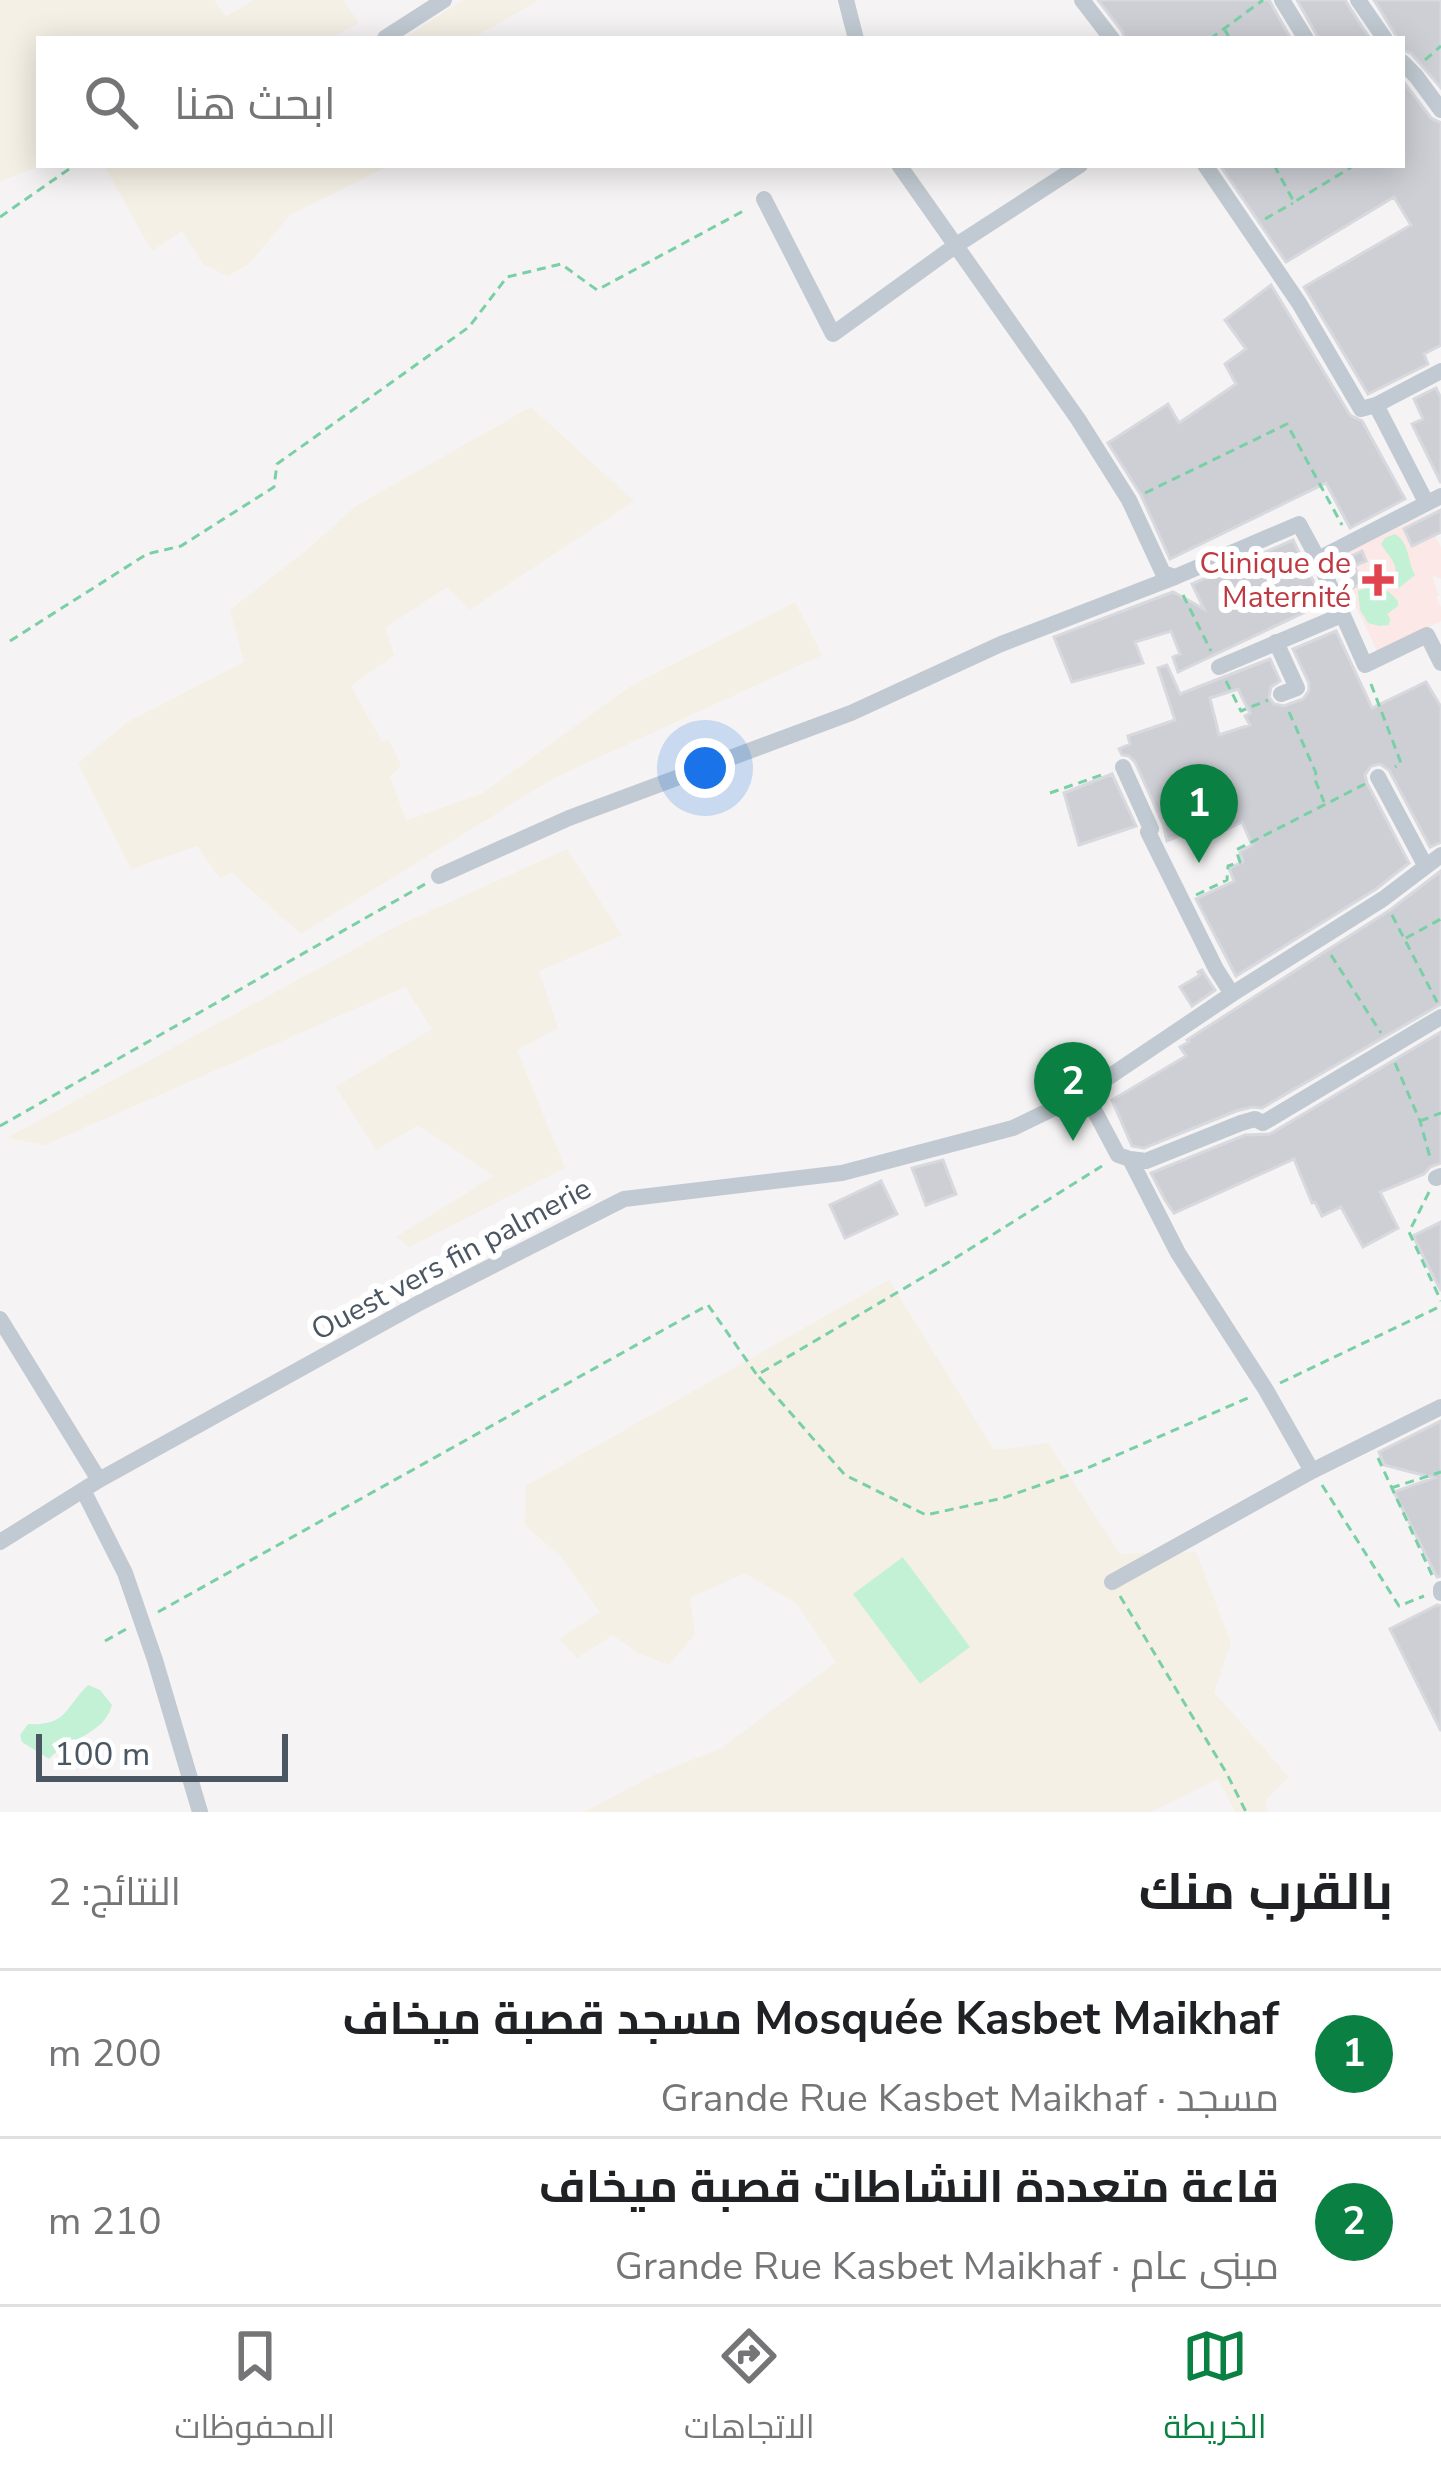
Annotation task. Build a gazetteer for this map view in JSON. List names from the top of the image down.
{
  "streets": {
    "street": ["Ouest vers fin palmerie"]
  },
  "places": {
    "health": ["Clinique de Maternité"]
  },
  "scale_bar": "100 m",
  "page": {
    "search": "ابحث هنا",
    "pins": ["1", "2"],
    "scale": "100 m",
    "heading": ["بالقرب منك", "النتائج: 2"],
    "list": [
      {
        "mark": "1",
        "name": "Mosquée Kasbet Maikhaf مسجد قصبة ميخاف",
        "note": "مسجد · Grande Rue Kasbet Maikhaf",
        "value": "200 m"
      },
      {
        "mark": "2",
        "name": "قاعة متعددة النشاطات قصبة ميخاف",
        "note": "مبنى عام · Grande Rue Kasbet Maikhaf",
        "value": "210 m"
      }
    ],
    "nav": ["الخريطة", "الاتجاهات", "المحفوظات"]
  }
}
